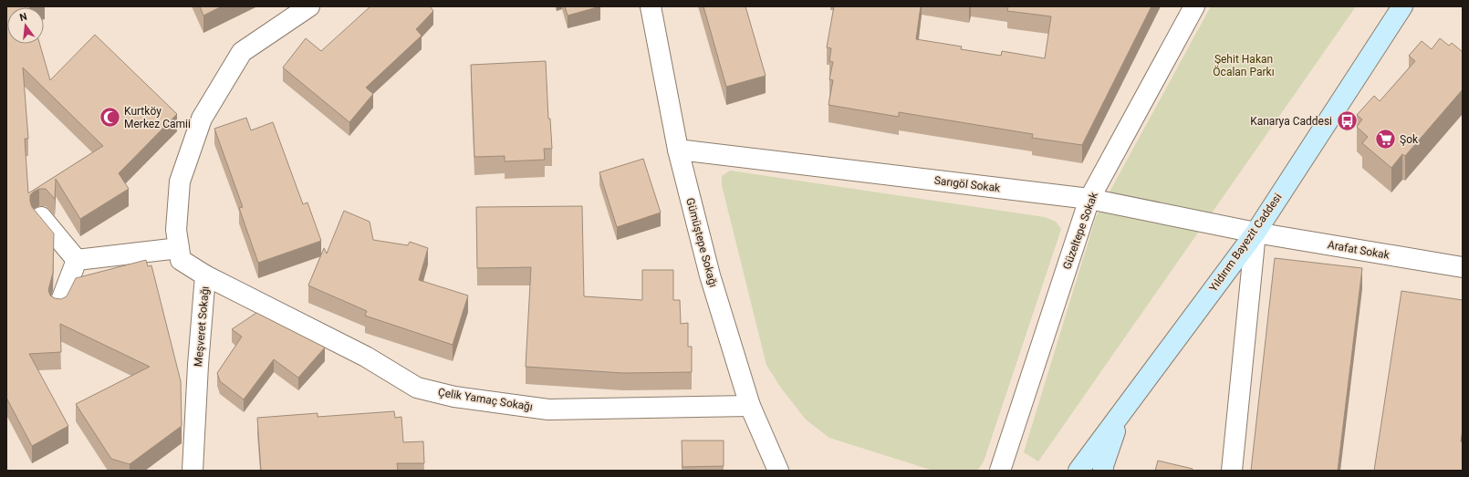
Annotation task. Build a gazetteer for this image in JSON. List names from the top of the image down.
{
  "streets": {
    "street": [
      "Sarıgöl Sokak",
      "Güzeltepe Sokak",
      "Gümüştepe Sokağı",
      "Yıldırım Bayezit Caddesi",
      "Arafat Sokak",
      "Meşveret Sokağı",
      "Çelik Yamaç Sokağı"
    ]
  },
  "crossings": [
    ["Sarıgöl Sokak", "Güzeltepe Sokak"],
    ["Sarıgöl Sokak", "Gümüştepe Sokağı"],
    ["Sarıgöl Sokak", "Yıldırım Bayezit Caddesi"],
    ["Sarıgöl Sokak", "Arafat Sokak"],
    ["Gümüştepe Sokağı", "Çelik Yamaç Sokağı"],
    ["Yıldırım Bayezit Caddesi", "Arafat Sokak"],
    ["Meşveret Sokağı", "Çelik Yamaç Sokağı"]
  ],
  "parks": ["Şehit Hakan Öcalan Parkı"],
  "places": {
    "mosque": ["Kurtköy Merkez Camii"],
    "bus stop": ["Kanarya Caddesi"],
    "supermarket": ["Şok"]
  },
  "north": "top"
}
